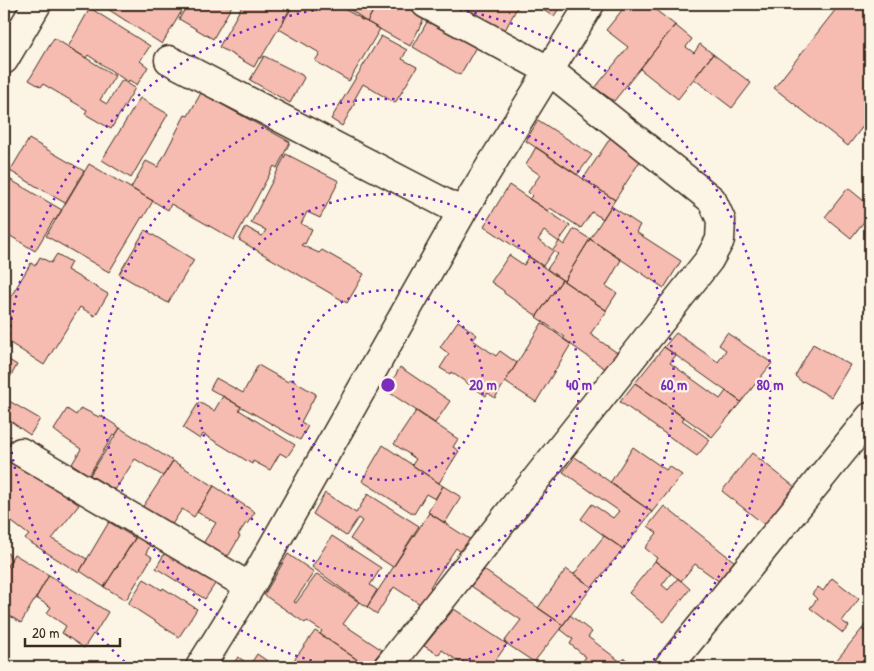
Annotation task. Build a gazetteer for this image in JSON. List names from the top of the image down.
{
  "scale_bar": "20 m",
  "rings": [
    "20 m",
    "40 m",
    "60 m",
    "80 m"
  ]
}
